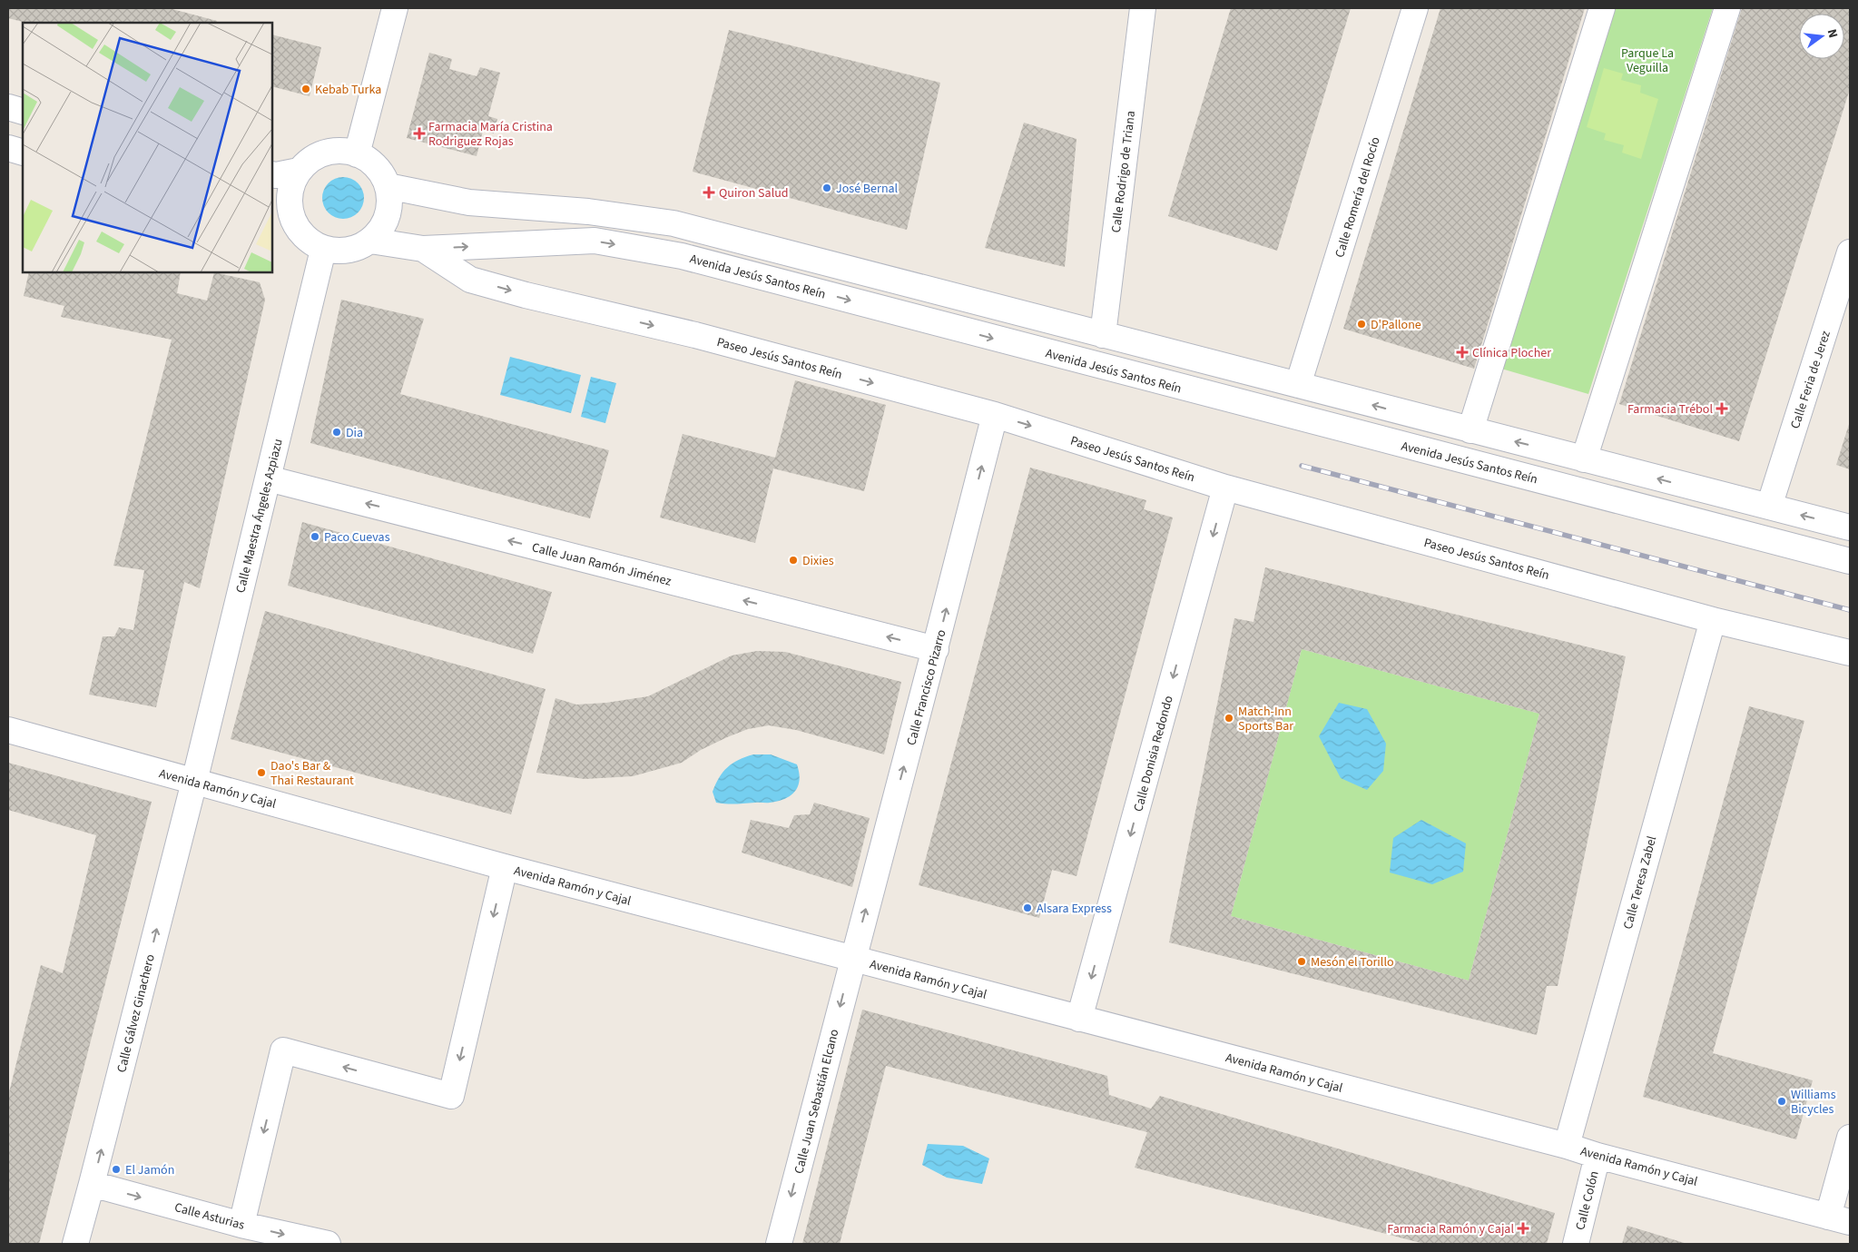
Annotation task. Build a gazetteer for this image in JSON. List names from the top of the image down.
{
  "streets": {
    "street": [
      "Calle Rodrigo de Triana",
      "Calle Romería del Rocío",
      "Avenida Jesús Santos Reín",
      "Paseo Jesús Santos Reín",
      "Calle Feria de Jerez",
      "Calle Maestra Ángeles Azpiazu",
      "Calle Juan Ramón Jiménez",
      "Calle Francisco Pizarro",
      "Calle Donisia Redondo",
      "Avenida Ramón y Cajal",
      "Calle Teresa Zabel",
      "Calle Gálvez Ginachero",
      "Calle Juan Sebastián Elcano",
      "Calle Colón",
      "Calle Asturias"
    ]
  },
  "crossings": [
    ["Avenida Jesús Santos Reín", "Paseo Jesús Santos Reín"],
    ["Avenida Jesús Santos Reín", "Calle Maestra Ángeles Azpiazu"],
    ["Paseo Jesús Santos Reín", "Calle Francisco Pizarro"],
    ["Paseo Jesús Santos Reín", "Calle Donisia Redondo"],
    ["Paseo Jesús Santos Reín", "Calle Teresa Zabel"],
    ["Calle Maestra Ángeles Azpiazu", "Calle Juan Ramón Jiménez"],
    ["Calle Maestra Ángeles Azpiazu", "Avenida Ramón y Cajal"],
    ["Calle Maestra Ángeles Azpiazu", "Calle Gálvez Ginachero"],
    ["Calle Juan Ramón Jiménez", "Calle Francisco Pizarro"],
    ["Calle Francisco Pizarro", "Avenida Ramón y Cajal"],
    ["Calle Francisco Pizarro", "Calle Juan Sebastián Elcano"],
    ["Calle Donisia Redondo", "Avenida Ramón y Cajal"],
    ["Avenida Ramón y Cajal", "Calle Teresa Zabel"],
    ["Avenida Ramón y Cajal", "Calle Gálvez Ginachero"],
    ["Avenida Ramón y Cajal", "Calle Juan Sebastián Elcano"],
    ["Avenida Ramón y Cajal", "Calle Colón"],
    ["Calle Gálvez Ginachero", "Calle Asturias"]
  ],
  "one_way": [
    "Calle Juan Ramón Jiménez",
    "Calle Francisco Pizarro",
    "Calle Donisia Redondo",
    "Calle Gálvez Ginachero",
    "Calle Juan Sebastián Elcano",
    "Calle Asturias"
  ],
  "parks": ["Parque La Veguilla"],
  "places": {
    "other": [
      "Kebab Turka",
      "José Bernal",
      "D'Pallone",
      "Dia",
      "Paco Cuevas",
      "Dixies",
      "Match-Inn Sports Bar",
      "Dao's Bar & Thai Restaurant",
      "Alsara Express",
      "Mesón el Torillo",
      "Williams Bicycles",
      "El Jamón"
    ],
    "health": [
      "Farmacia María Cristina Rodriguez Rojas",
      "Quiron Salud",
      "Clínica Plocher",
      "Farmacia Trébol",
      "Farmacia Ramón y Cajal"
    ]
  },
  "north": "right"
}
